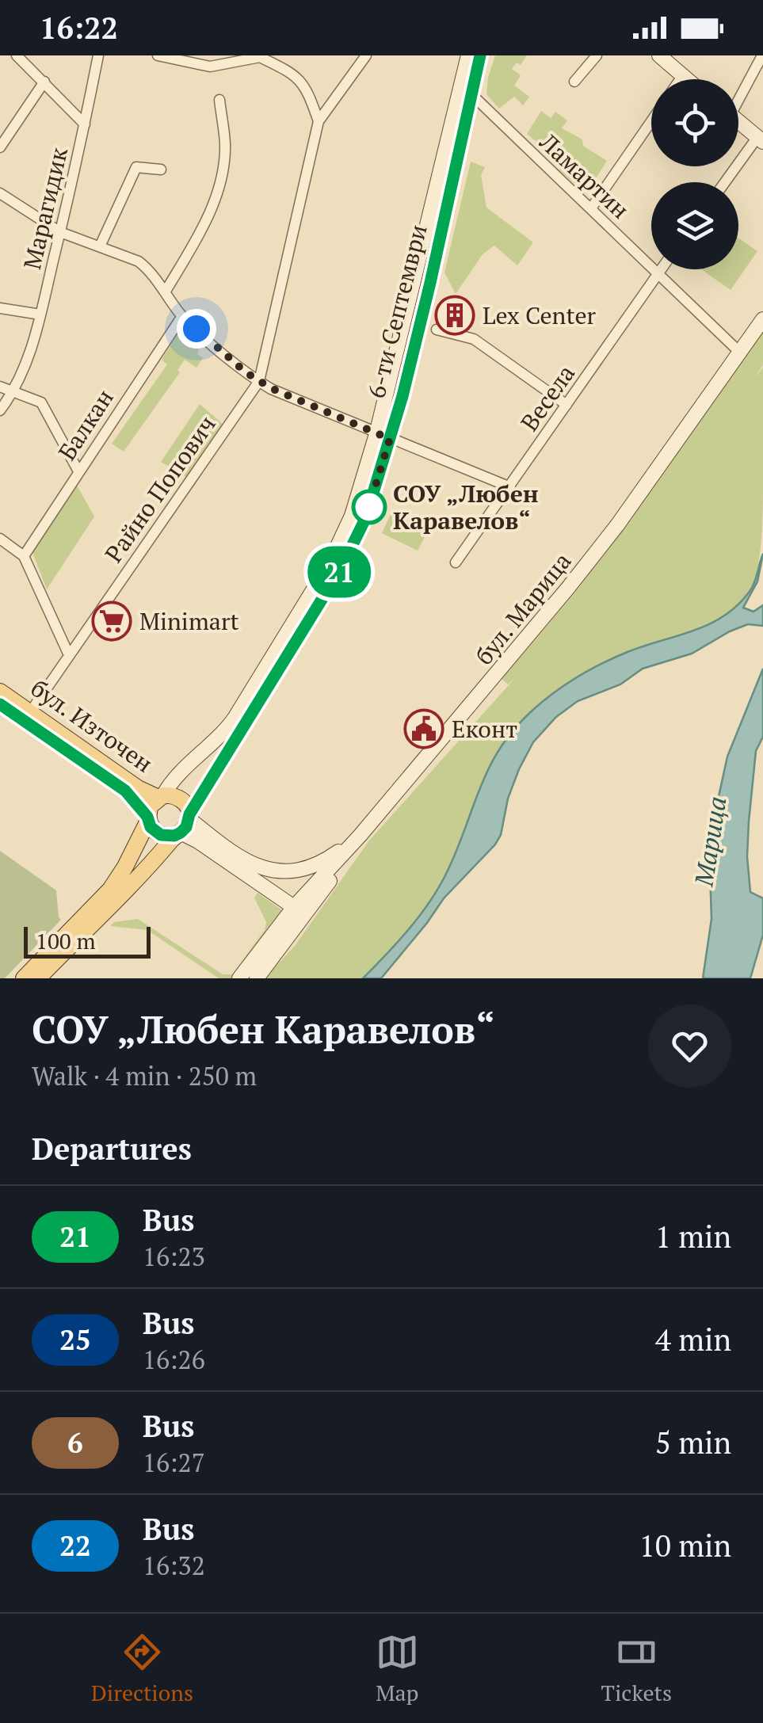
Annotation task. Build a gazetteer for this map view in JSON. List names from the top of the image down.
{
  "streets": {
    "main road": ["6-ти Септември", "бул. Марица", "бул. Източен"],
    "street": [
      "Ламартин",
      "Марагидик",
      "Весела",
      "Балкан",
      "Райно Попович"
    ]
  },
  "crossings": [
    ["Ламартин", "6-ти Септември"],
    ["Ламартин", "Весела"],
    ["Ламартин", "бул. Марица"],
    ["6-ти Септември", "бул. Източен"],
    ["Райно Попович", "бул. Източен"]
  ],
  "water": ["Марица"],
  "places": {
    "building": ["Lex Center"],
    "other": ["СОУ „Любен Каравелов“"],
    "supermarket": ["Minimart"],
    "public building": ["Еконт"]
  },
  "lines": ["bus line 21"],
  "scale_bar": "100 m",
  "page": {
    "status": "16:22",
    "on_map": "21",
    "scale": "100 m",
    "heading": [
      ["СОУ „Любен Каравелов“", "Walk · 4 min · 250 m"],
      "Departures"
    ],
    "list": [
      {
        "mark": "21",
        "name": "Bus",
        "note": "16:23",
        "value": "1 min"
      },
      {
        "mark": "25",
        "name": "Bus",
        "note": "16:26",
        "value": "4 min"
      },
      {
        "mark": "6",
        "name": "Bus",
        "note": "16:27",
        "value": "5 min"
      },
      {
        "mark": "22",
        "name": "Bus",
        "note": "16:32",
        "value": "10 min"
      }
    ],
    "tabs": ["Directions", "Map", "Tickets"]
  }
}
